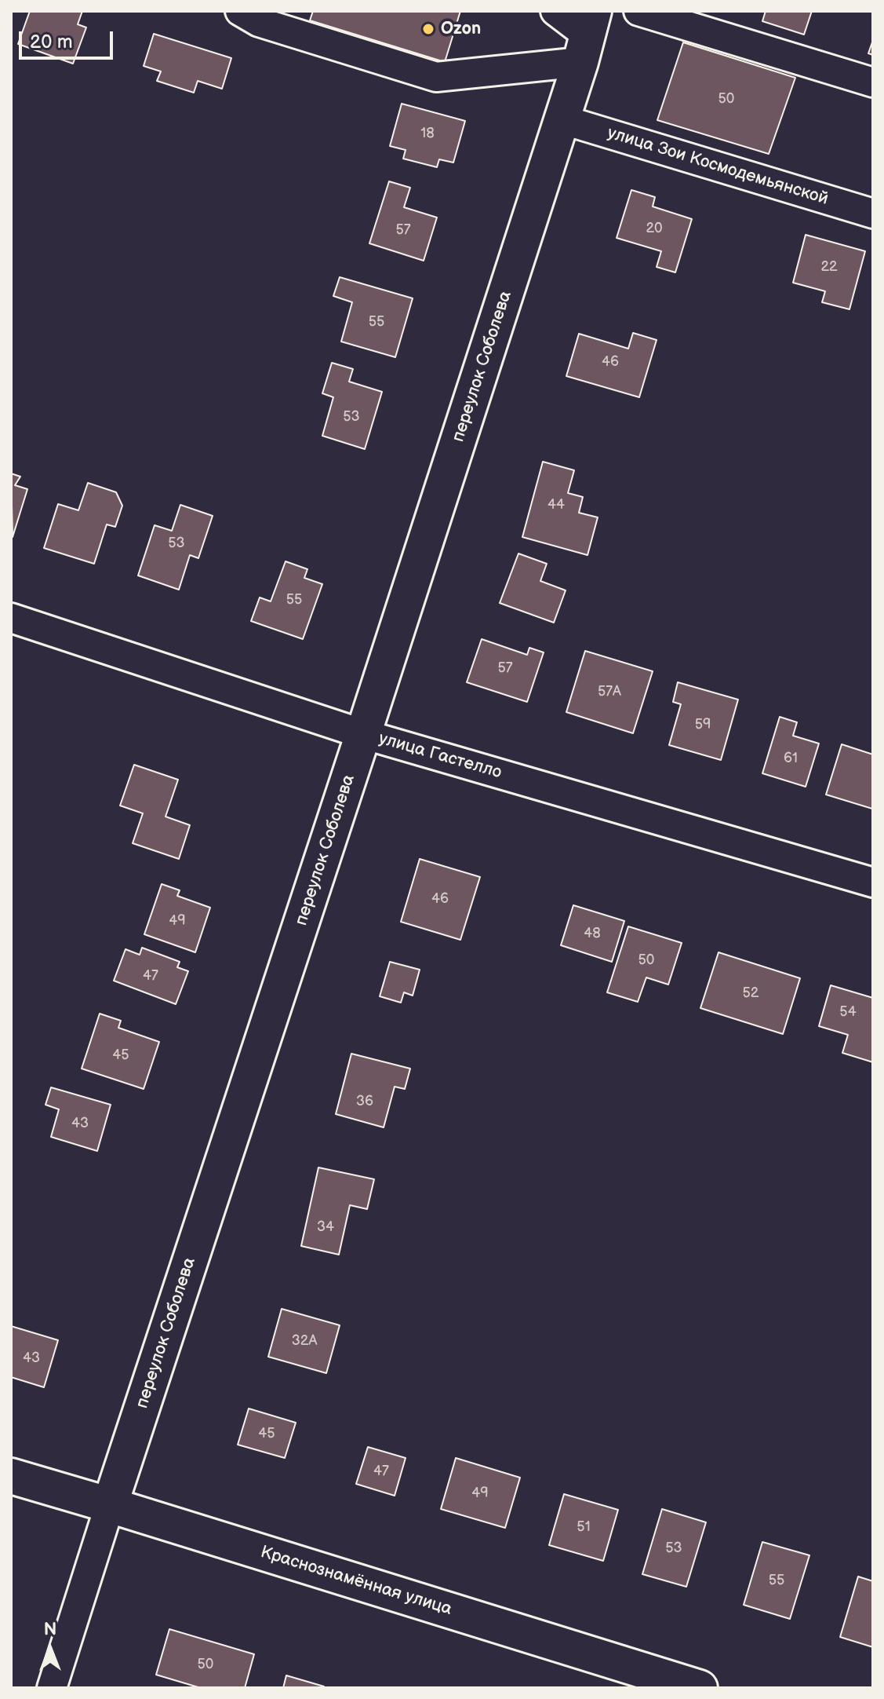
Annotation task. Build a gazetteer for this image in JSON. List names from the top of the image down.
{
  "streets": {
    "main road": ["переулок Соболева", "Краснознамённая улица"],
    "street": ["улица Зои Космодемьянской", "улица Гастелло"]
  },
  "crossings": [
    ["улица Зои Космодемьянской", "переулок Соболева"],
    ["переулок Соболева", "улица Гастелло"],
    ["переулок Соболева", "Краснознамённая улица"]
  ],
  "places": ["Ozon"],
  "house_numbers": [
    "50",
    "18",
    "20",
    "57",
    "22",
    "55",
    "46",
    "53",
    "44",
    "53",
    "55",
    "57",
    "57А",
    "59",
    "61",
    "46",
    "49",
    "48",
    "50",
    "47",
    "52",
    "54",
    "45",
    "36",
    "43",
    "34",
    "32А",
    "43",
    "45",
    "47",
    "49",
    "51",
    "53",
    "55",
    "50"
  ],
  "scale_bar": "20 m",
  "north": "top"
}
